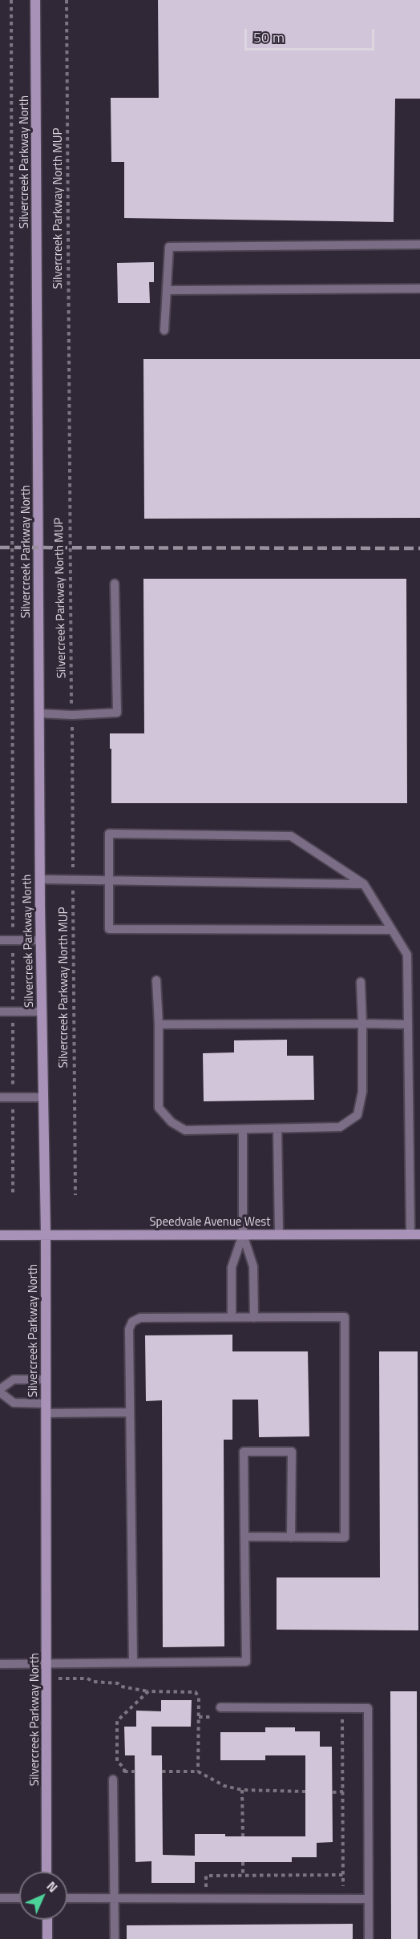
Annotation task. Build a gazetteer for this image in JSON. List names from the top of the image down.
{
  "streets": {
    "main road": ["Silvercreek Parkway North", "Speedvale Avenue West"],
    "path": ["Silvercreek Parkway North MUP"]
  },
  "crossings": [
    ["Silvercreek Parkway North", "Speedvale Avenue West"]
  ],
  "scale_bar": "50 m",
  "north": "top right"
}
